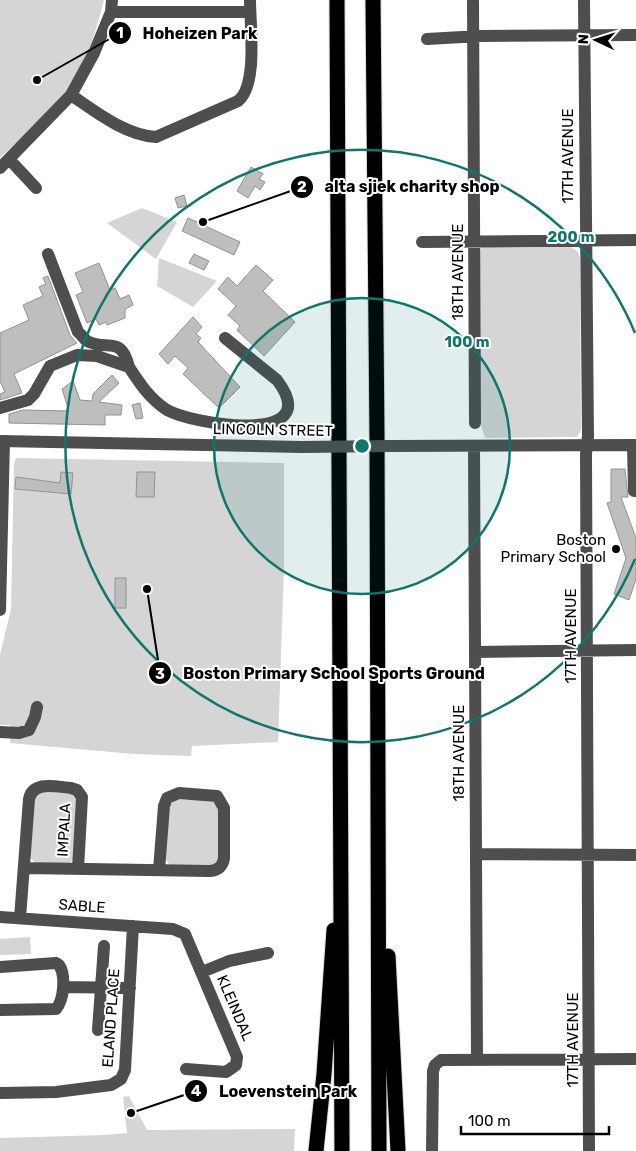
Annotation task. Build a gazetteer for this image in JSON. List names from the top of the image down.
{
  "streets": {
    "street": [
      "17TH AVENUE",
      "18TH AVENUE",
      "LINCOLN STREET",
      "IMPALA",
      "SABLE",
      "KLEINDAL",
      "ELAND PLACE"
    ]
  },
  "crossings": [
    ["17TH AVENUE", "LINCOLN STREET"],
    ["18TH AVENUE", "LINCOLN STREET"],
    ["IMPALA", "SABLE"],
    ["SABLE", "KLEINDAL"],
    ["SABLE", "ELAND PLACE"]
  ],
  "places": [
    "Hoheizen Park",
    "alta sjiek charity shop",
    "Boston Primary School",
    "Boston Primary School Sports Ground",
    "Loevenstein Park"
  ],
  "scale_bar": "100 m",
  "north": "left",
  "rings": ["200 m", "100 m"]
}
